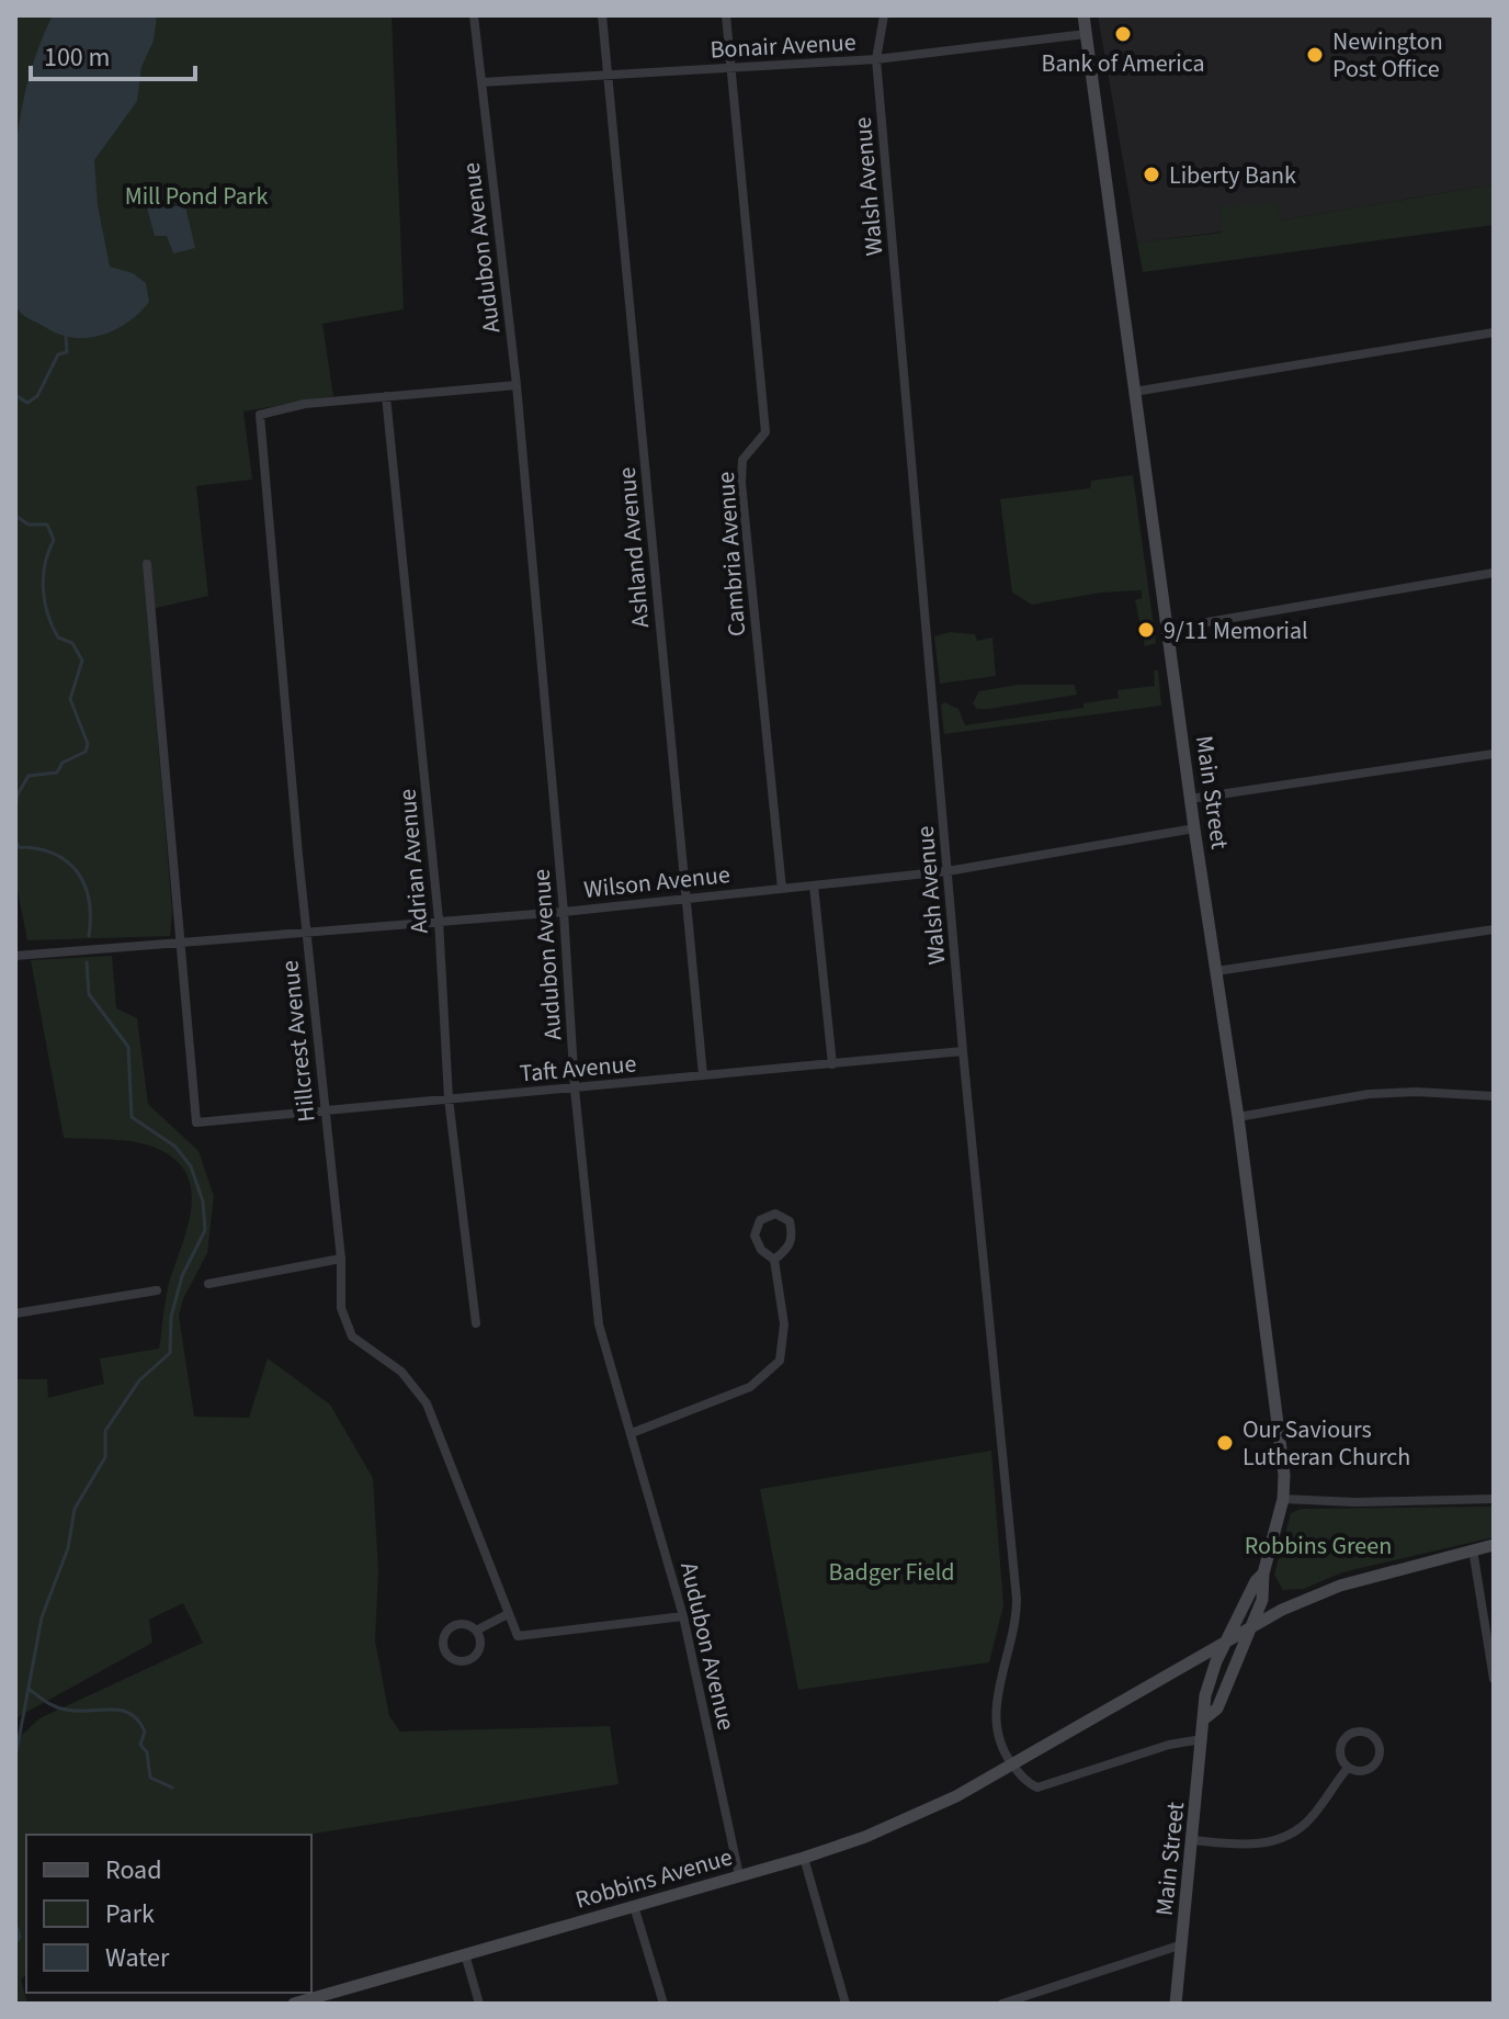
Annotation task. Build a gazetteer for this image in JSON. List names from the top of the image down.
{
  "streets": {
    "main road": ["Main Street", "Robbins Avenue"],
    "street": [
      "Bonair Avenue",
      "Walsh Avenue",
      "Audubon Avenue",
      "Ashland Avenue",
      "Cambria Avenue",
      "Adrian Avenue",
      "Wilson Avenue",
      "Hillcrest Avenue",
      "Taft Avenue"
    ]
  },
  "crossings": [
    ["Bonair Avenue", "Walsh Avenue"],
    ["Bonair Avenue", "Audubon Avenue"],
    ["Bonair Avenue", "Ashland Avenue"],
    ["Bonair Avenue", "Cambria Avenue"],
    ["Bonair Avenue", "Main Street"],
    ["Walsh Avenue", "Wilson Avenue"],
    ["Walsh Avenue", "Taft Avenue"],
    ["Walsh Avenue", "Robbins Avenue"],
    ["Audubon Avenue", "Wilson Avenue"],
    ["Audubon Avenue", "Taft Avenue"],
    ["Audubon Avenue", "Robbins Avenue"],
    ["Ashland Avenue", "Wilson Avenue"],
    ["Ashland Avenue", "Taft Avenue"],
    ["Cambria Avenue", "Wilson Avenue"],
    ["Main Street", "Wilson Avenue"],
    ["Main Street", "Robbins Avenue"],
    ["Adrian Avenue", "Wilson Avenue"],
    ["Adrian Avenue", "Hillcrest Avenue"],
    ["Adrian Avenue", "Taft Avenue"],
    ["Wilson Avenue", "Hillcrest Avenue"],
    ["Wilson Avenue", "Taft Avenue"],
    ["Hillcrest Avenue", "Taft Avenue"]
  ],
  "parks": ["Mill Pond Park", "Robbins Green", "Badger Field"],
  "places": [
    "Bank of America",
    "Newington Post Office",
    "Liberty Bank",
    "9/11 Memorial",
    "Our Saviours Lutheran Church"
  ],
  "legend": ["Road", "Park", "Water"],
  "scale_bar": "100 m"
}
